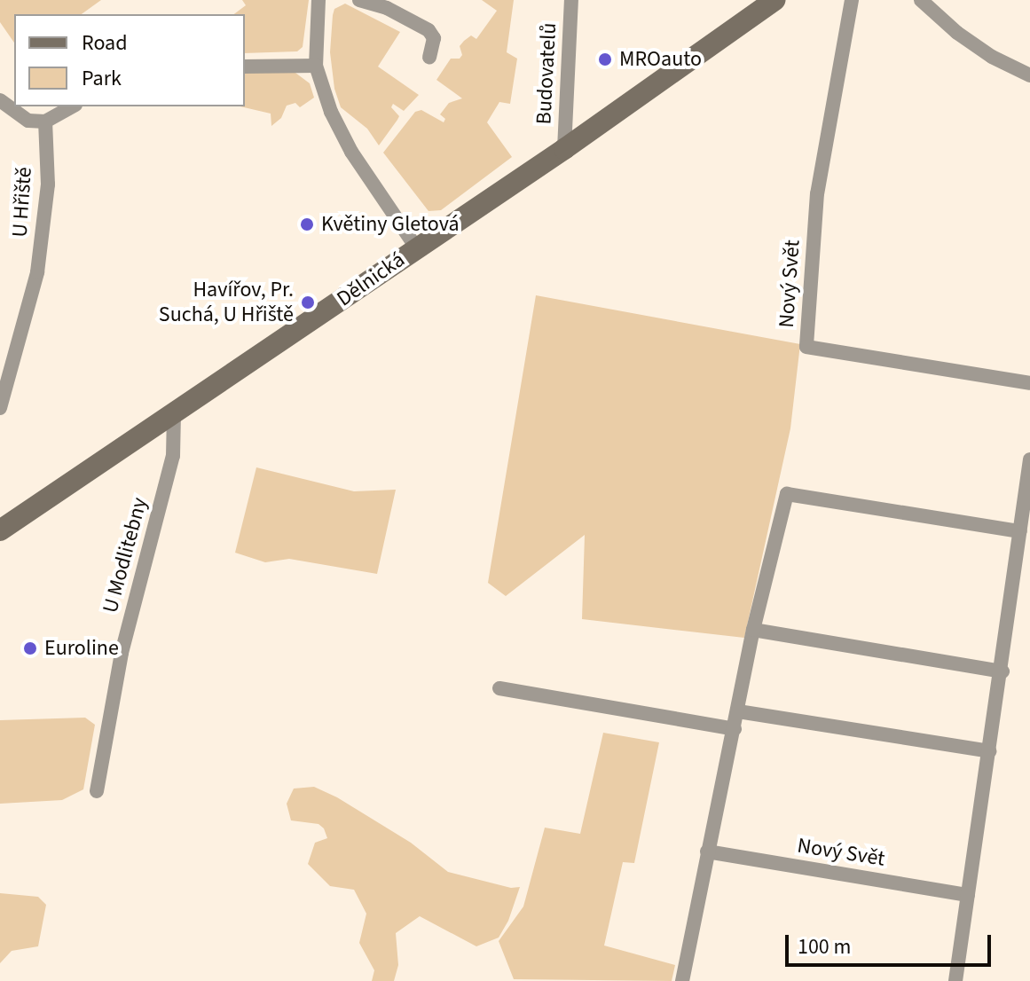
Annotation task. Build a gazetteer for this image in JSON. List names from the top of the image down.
{
  "streets": {
    "street": [
      "Budovatelů",
      "U Hřiště",
      "Dělnická",
      "Nový Svět",
      "U Modlitebny"
    ]
  },
  "crossings": [
    ["Budovatelů", "Dělnická"],
    ["Dělnická", "U Modlitebny"]
  ],
  "places": [
    "MROauto",
    "Květiny Gletová",
    "Havířov, Pr. Suchá, U Hřiště",
    "Euroline"
  ],
  "legend": ["Road", "Park"],
  "scale_bar": "100 m"
}
